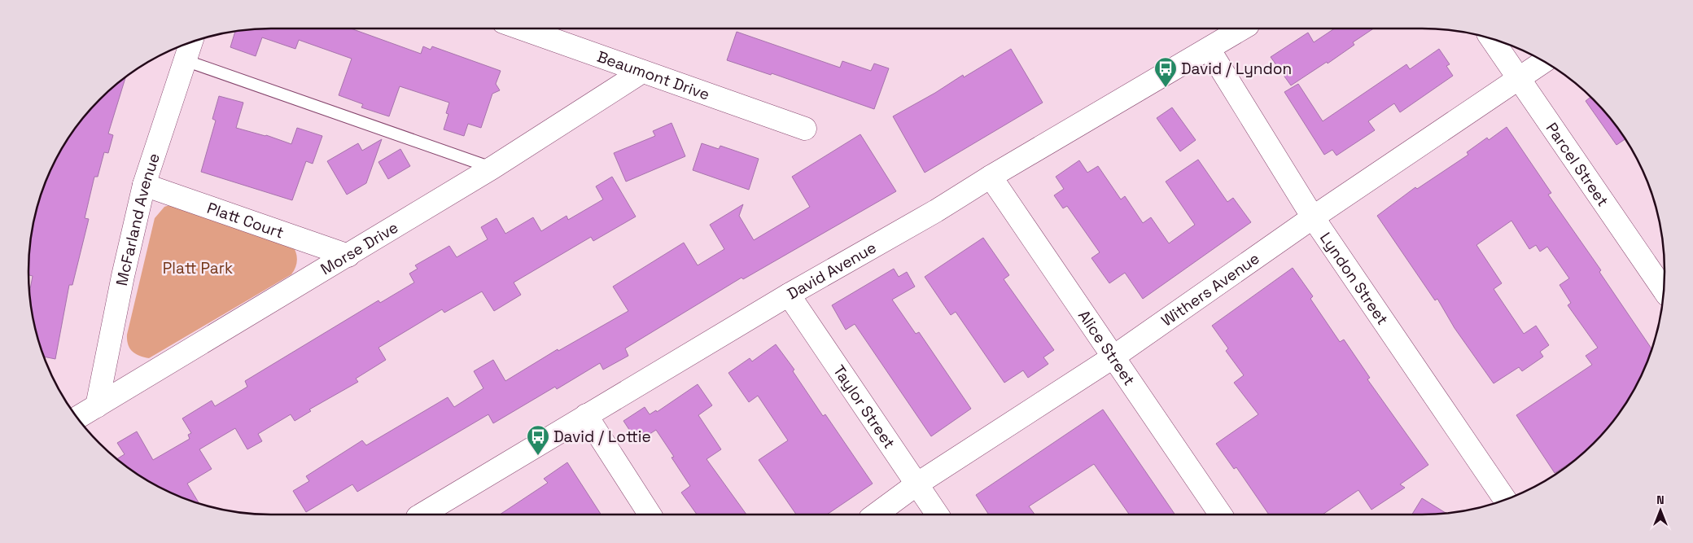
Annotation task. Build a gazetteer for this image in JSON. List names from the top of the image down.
{
  "streets": {
    "street": [
      "Beaumont Drive",
      "Parcel Street",
      "McFarland Avenue",
      "Platt Court",
      "Morse Drive",
      "David Avenue",
      "Lyndon Street",
      "Withers Avenue",
      "Alice Street",
      "Taylor Street"
    ]
  },
  "crossings": [
    ["Beaumont Drive", "Morse Drive"],
    ["Parcel Street", "Withers Avenue"],
    ["McFarland Avenue", "Platt Court"],
    ["McFarland Avenue", "Morse Drive"],
    ["Platt Court", "Morse Drive"],
    ["David Avenue", "Lyndon Street"],
    ["David Avenue", "Alice Street"],
    ["David Avenue", "Taylor Street"],
    ["Lyndon Street", "Withers Avenue"],
    ["Withers Avenue", "Alice Street"],
    ["Withers Avenue", "Taylor Street"]
  ],
  "parks": ["Platt Park"],
  "places": {
    "bus stop": ["David / Lyndon", "David / Lottie"]
  },
  "north": "top"
}
